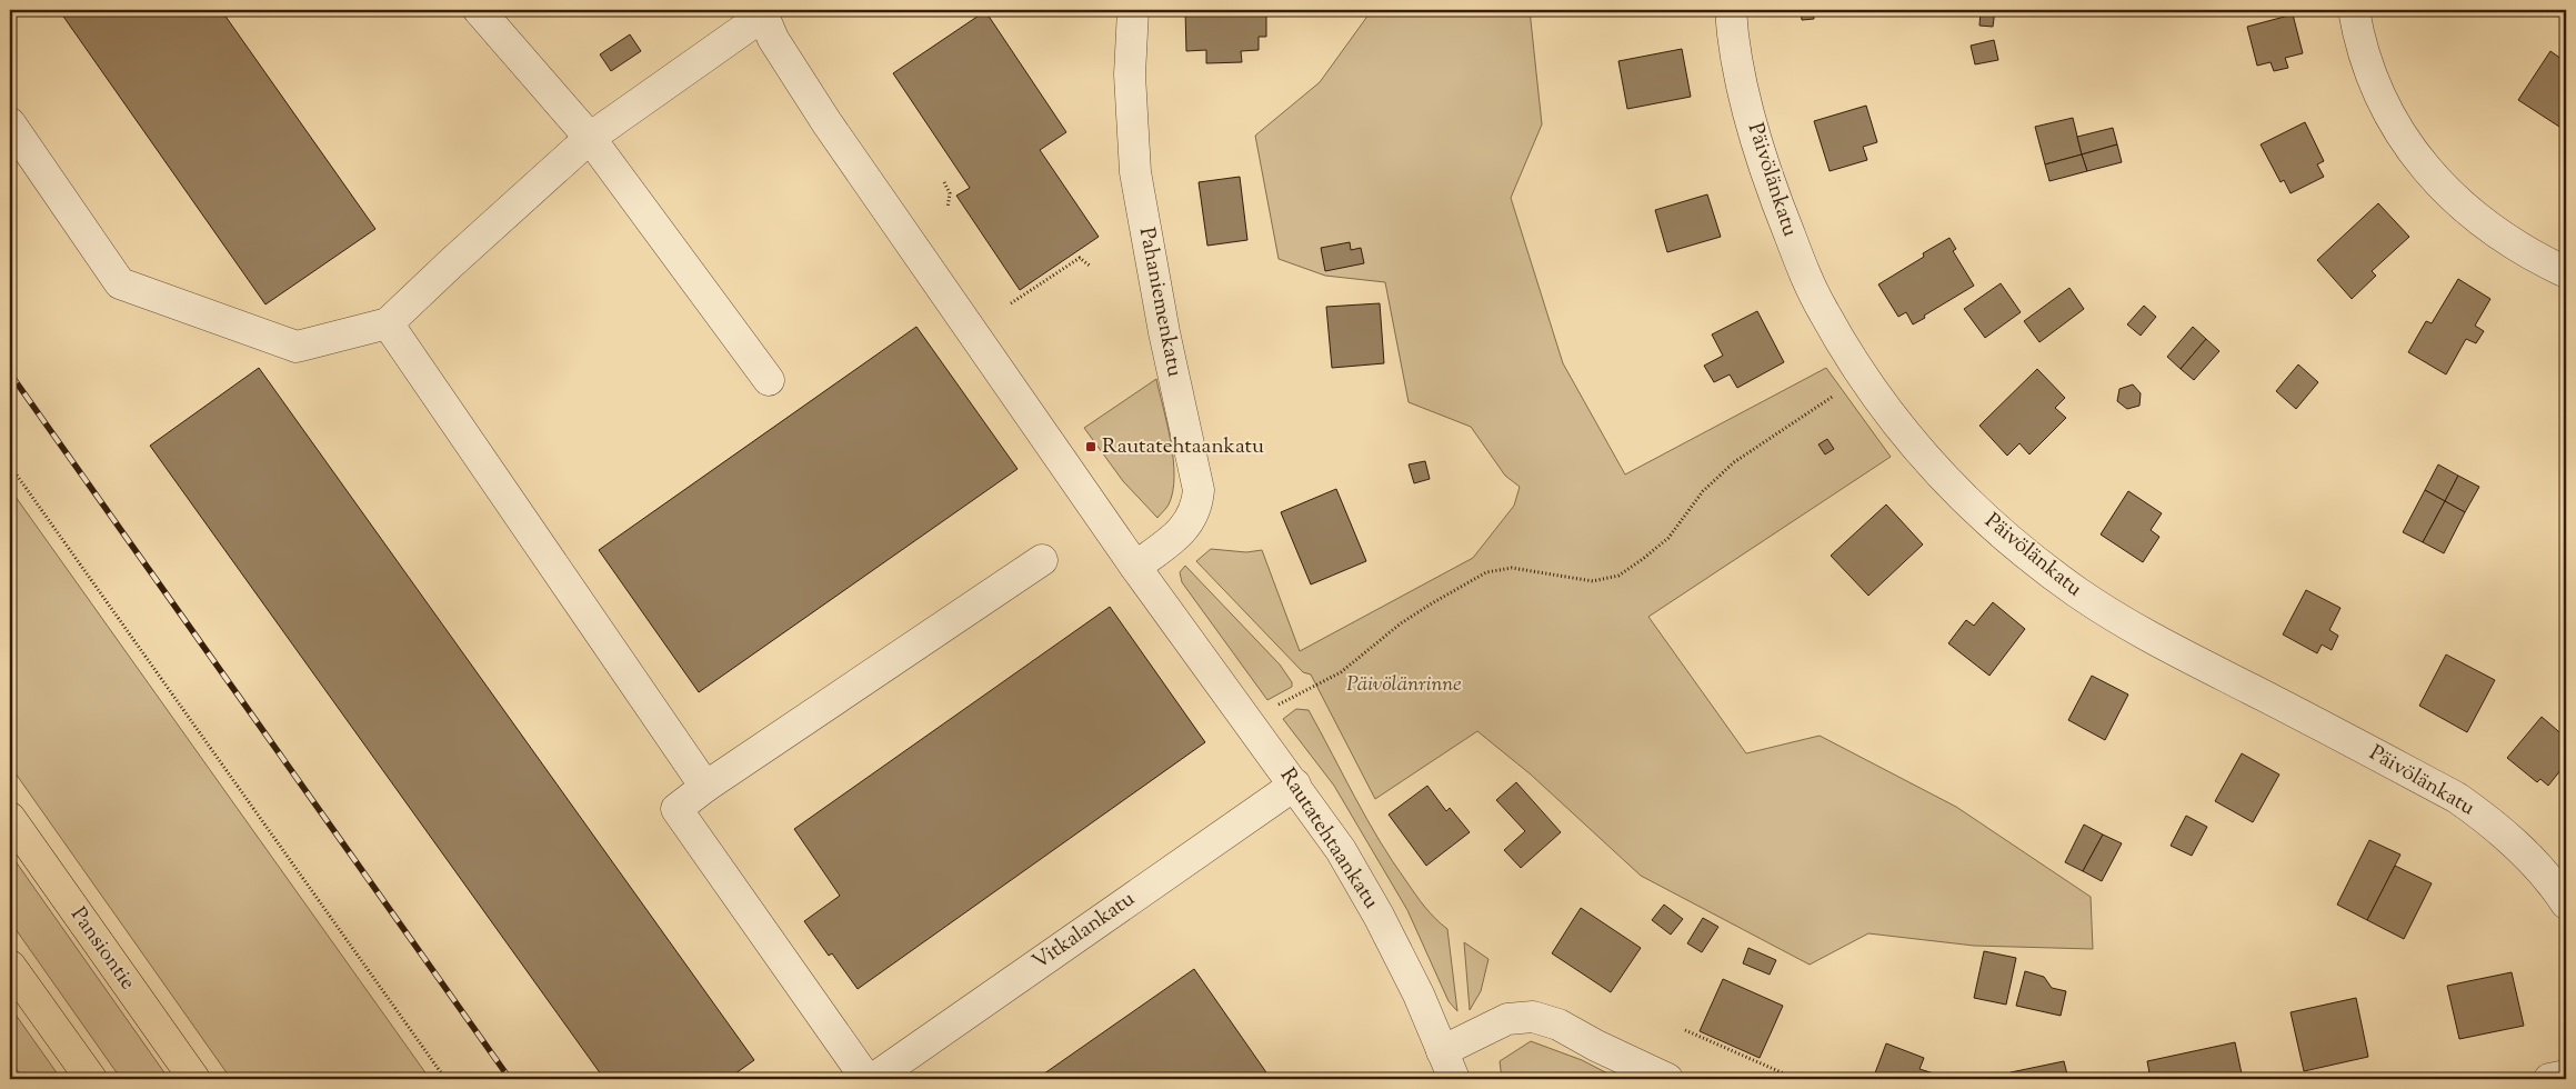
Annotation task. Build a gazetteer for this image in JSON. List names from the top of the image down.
{
  "streets": {
    "main road": ["Pansiontie"],
    "street": [
      "Päivölänkatu",
      "Pahaniemenkatu",
      "Rautatehtaankatu",
      "Vitkalankatu"
    ]
  },
  "crossings": [
    ["Pahaniemenkatu", "Rautatehtaankatu"],
    ["Rautatehtaankatu", "Vitkalankatu"]
  ],
  "parks": ["Päivölänrinne"],
  "places": {
    "transit": ["Rautatehtaankatu"]
  }
}
